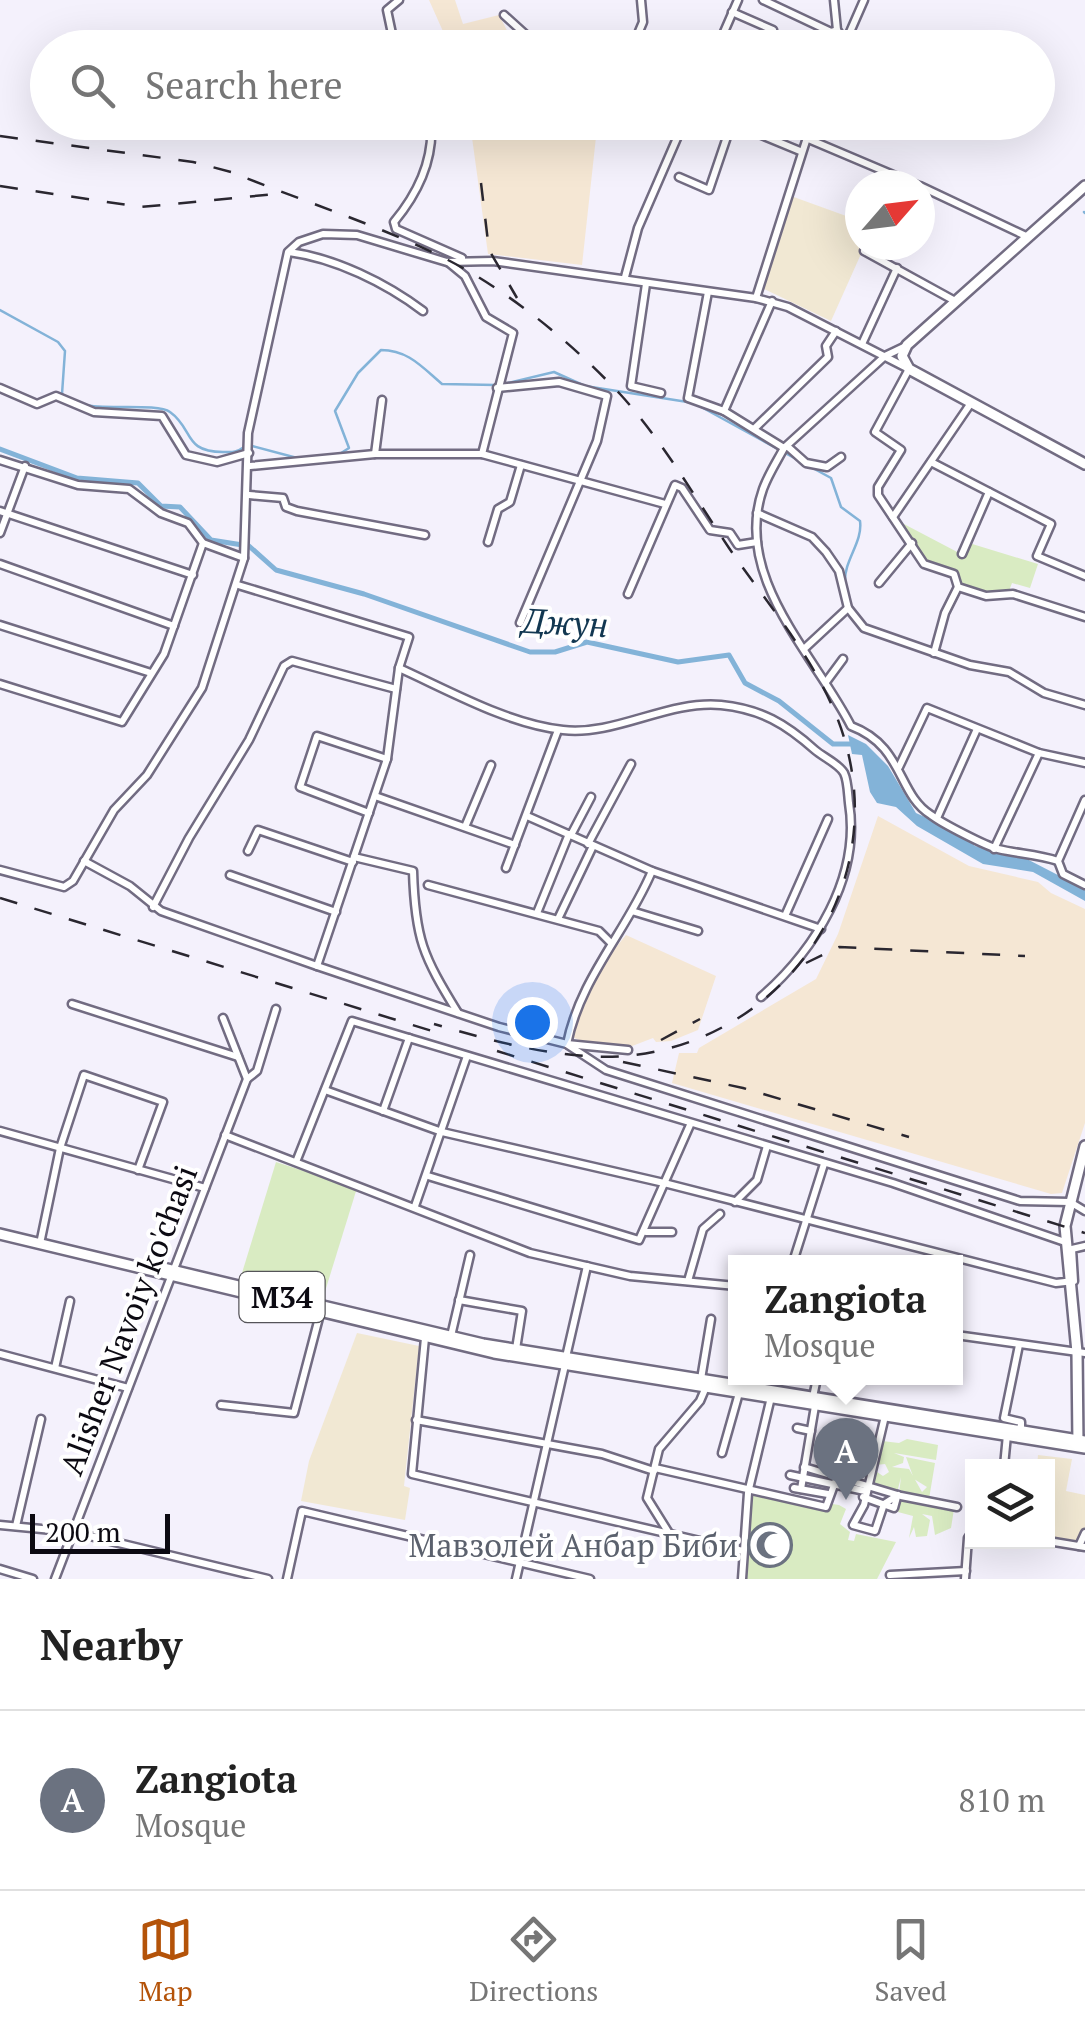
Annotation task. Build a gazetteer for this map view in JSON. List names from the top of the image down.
{
  "streets": {
    "main road": ["M34"],
    "street": ["Alisher Navoiy ko'chasi"]
  },
  "crossings": [
    ["M34", "Alisher Navoiy ko'chasi"]
  ],
  "water": ["Джун"],
  "places": {
    "mosque": ["Мавзолей Анбар Биби"]
  },
  "scale_bar": "200 m",
  "north": "top right",
  "page": {
    "search": "Search here",
    "popup": ["Zangiota", "Mosque"],
    "pins": "A",
    "scale": "200 m",
    "heading": "Nearby",
    "list": [
      {
        "mark": "A",
        "name": "Zangiota",
        "note": "Mosque",
        "value": "810 m"
      }
    ],
    "nav": ["Map", "Directions", "Saved"]
  }
}
